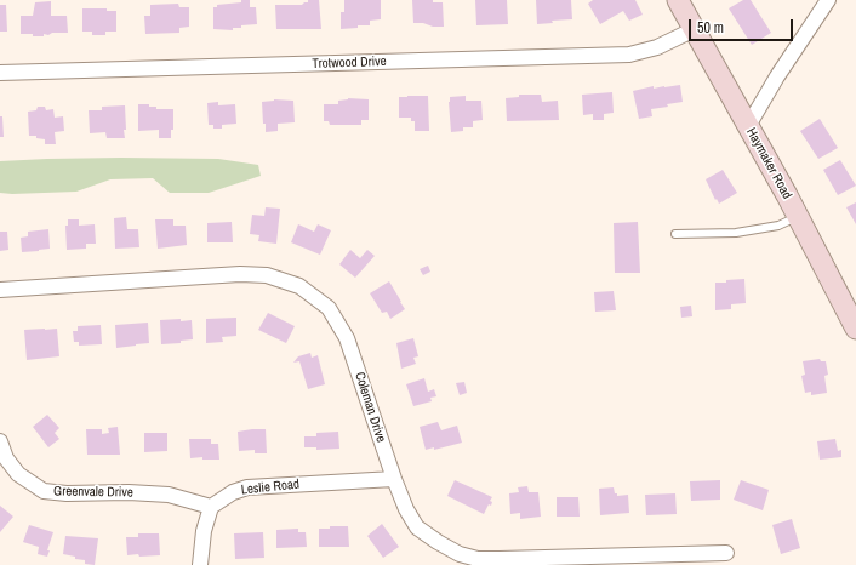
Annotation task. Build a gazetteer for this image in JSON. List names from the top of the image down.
{
  "streets": {
    "main road": ["Haymaker Road"],
    "street": [
      "Trotwood Drive",
      "Coleman Drive",
      "Leslie Road",
      "Greenvale Drive"
    ]
  },
  "crossings": [
    ["Trotwood Drive", "Haymaker Road"],
    ["Coleman Drive", "Leslie Road"],
    ["Leslie Road", "Greenvale Drive"]
  ],
  "scale_bar": "50 m"
}
